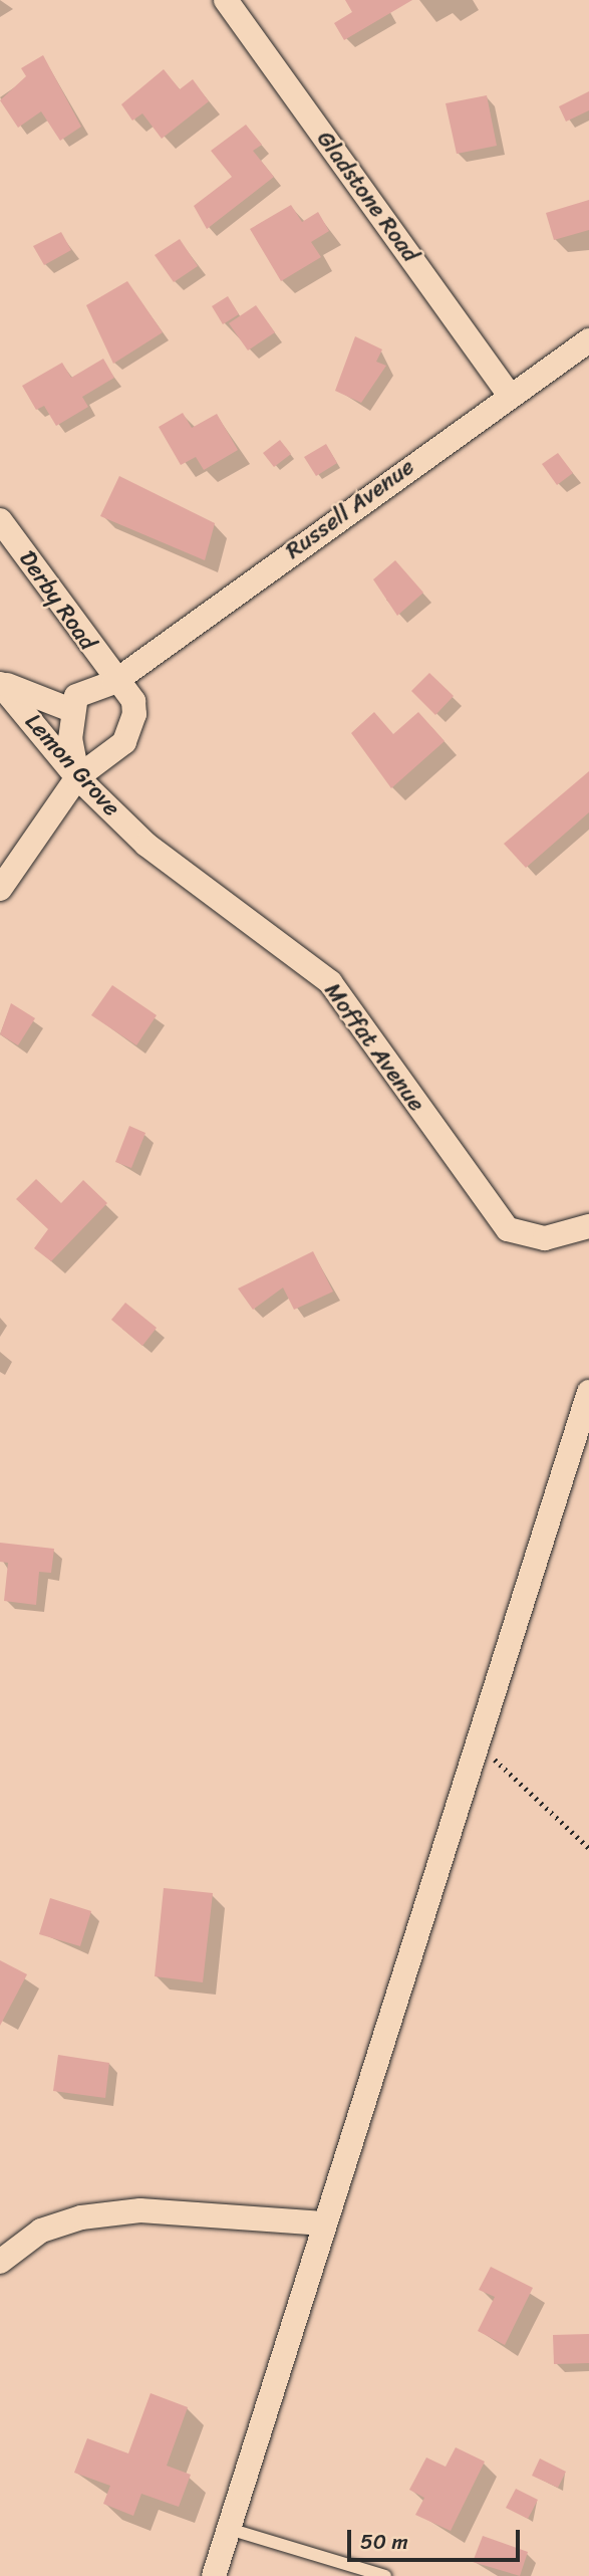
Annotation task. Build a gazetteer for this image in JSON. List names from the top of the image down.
{
  "streets": {
    "street": [
      "Gladstone Road",
      "Russell Avenue",
      "Derby Road",
      "Lemon Grove",
      "Moffat Avenue"
    ]
  },
  "crossings": [
    ["Gladstone Road", "Russell Avenue"],
    ["Russell Avenue", "Derby Road"],
    ["Derby Road", "Lemon Grove"],
    ["Lemon Grove", "Moffat Avenue"]
  ],
  "scale_bar": "50 m"
}
